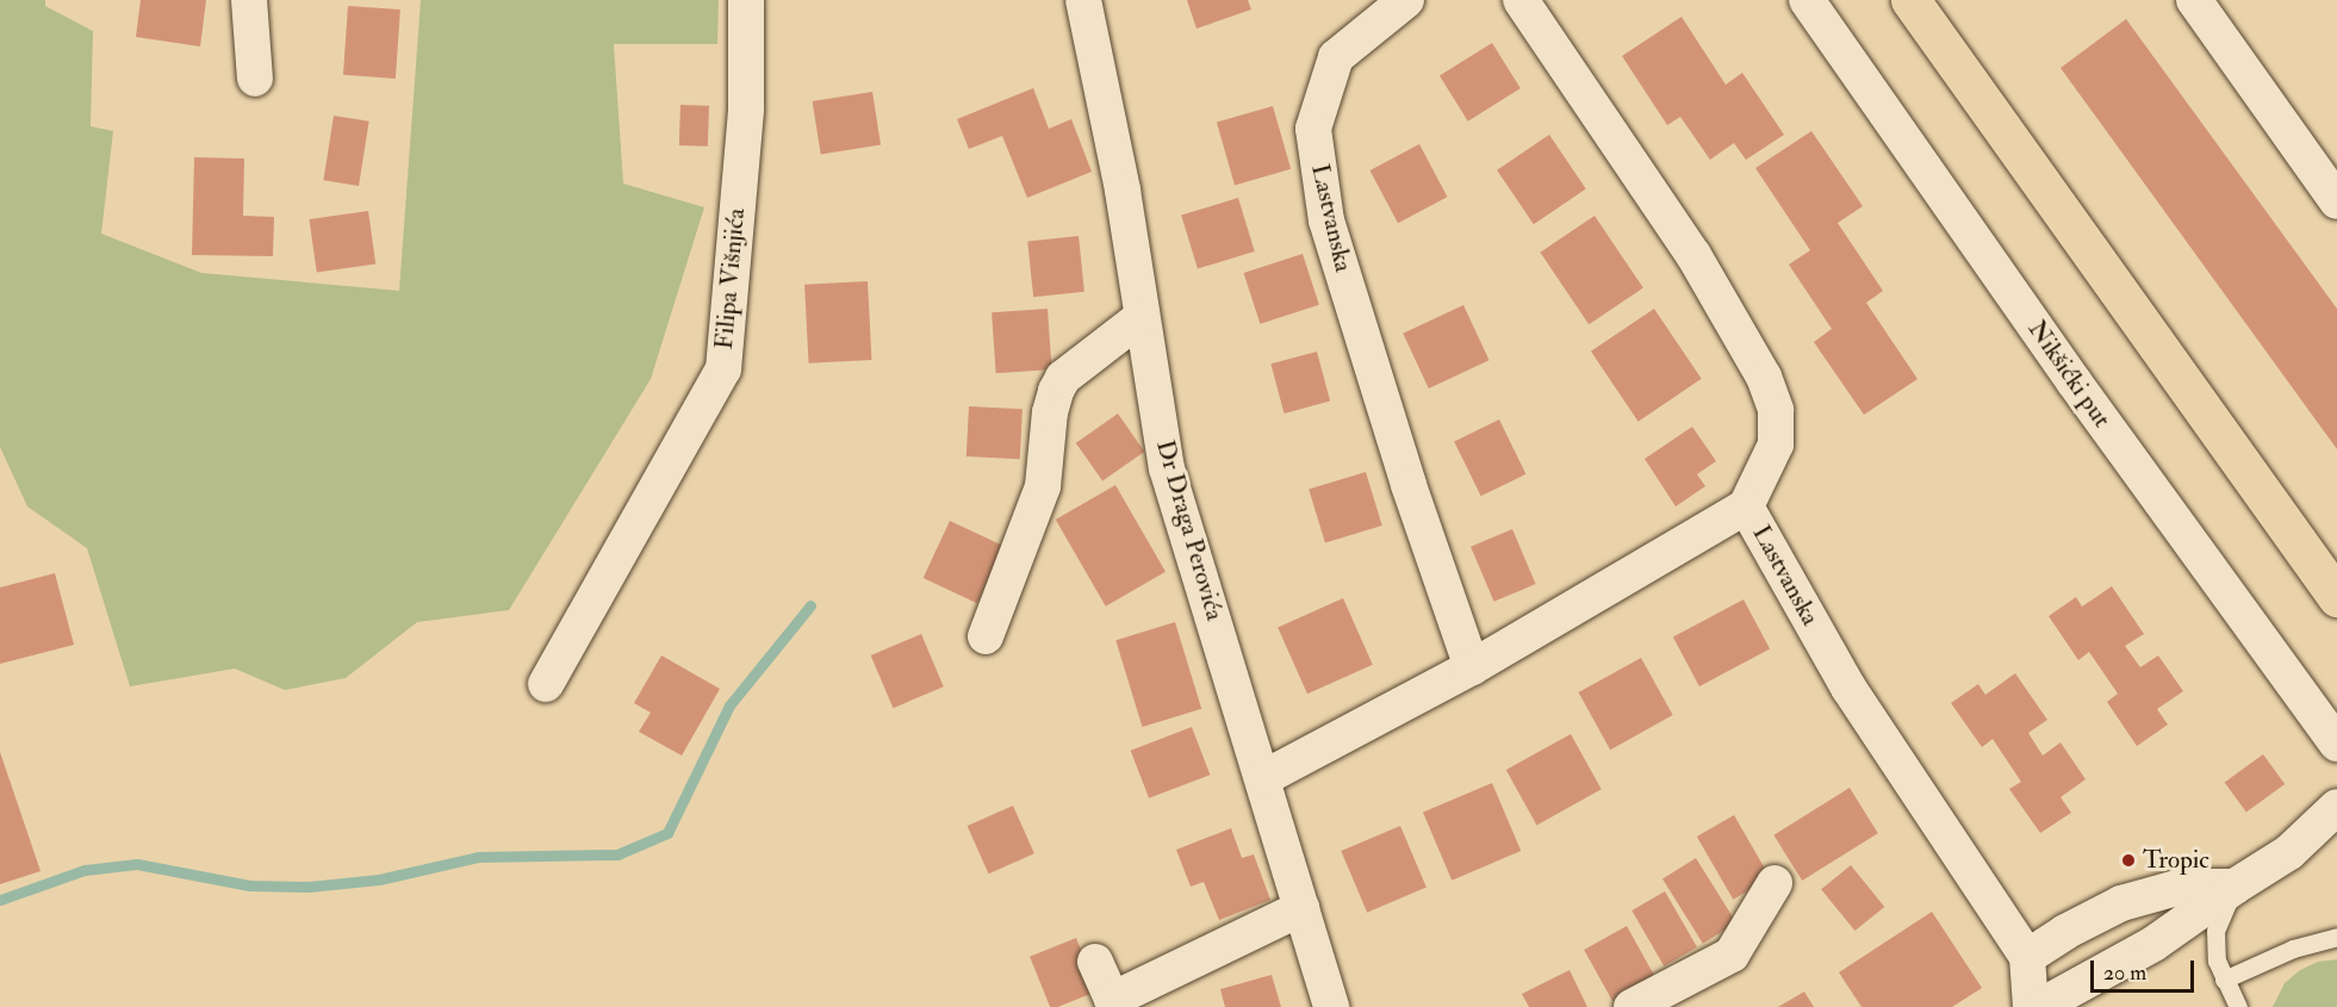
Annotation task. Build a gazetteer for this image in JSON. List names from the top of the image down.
{
  "streets": {
    "street": [
      "Lastvanska",
      "Filipa Višnjića",
      "Nikšićki put",
      "Dr Draga Perovića"
    ]
  },
  "places": ["Tropic"],
  "scale_bar": "20 m"
}
